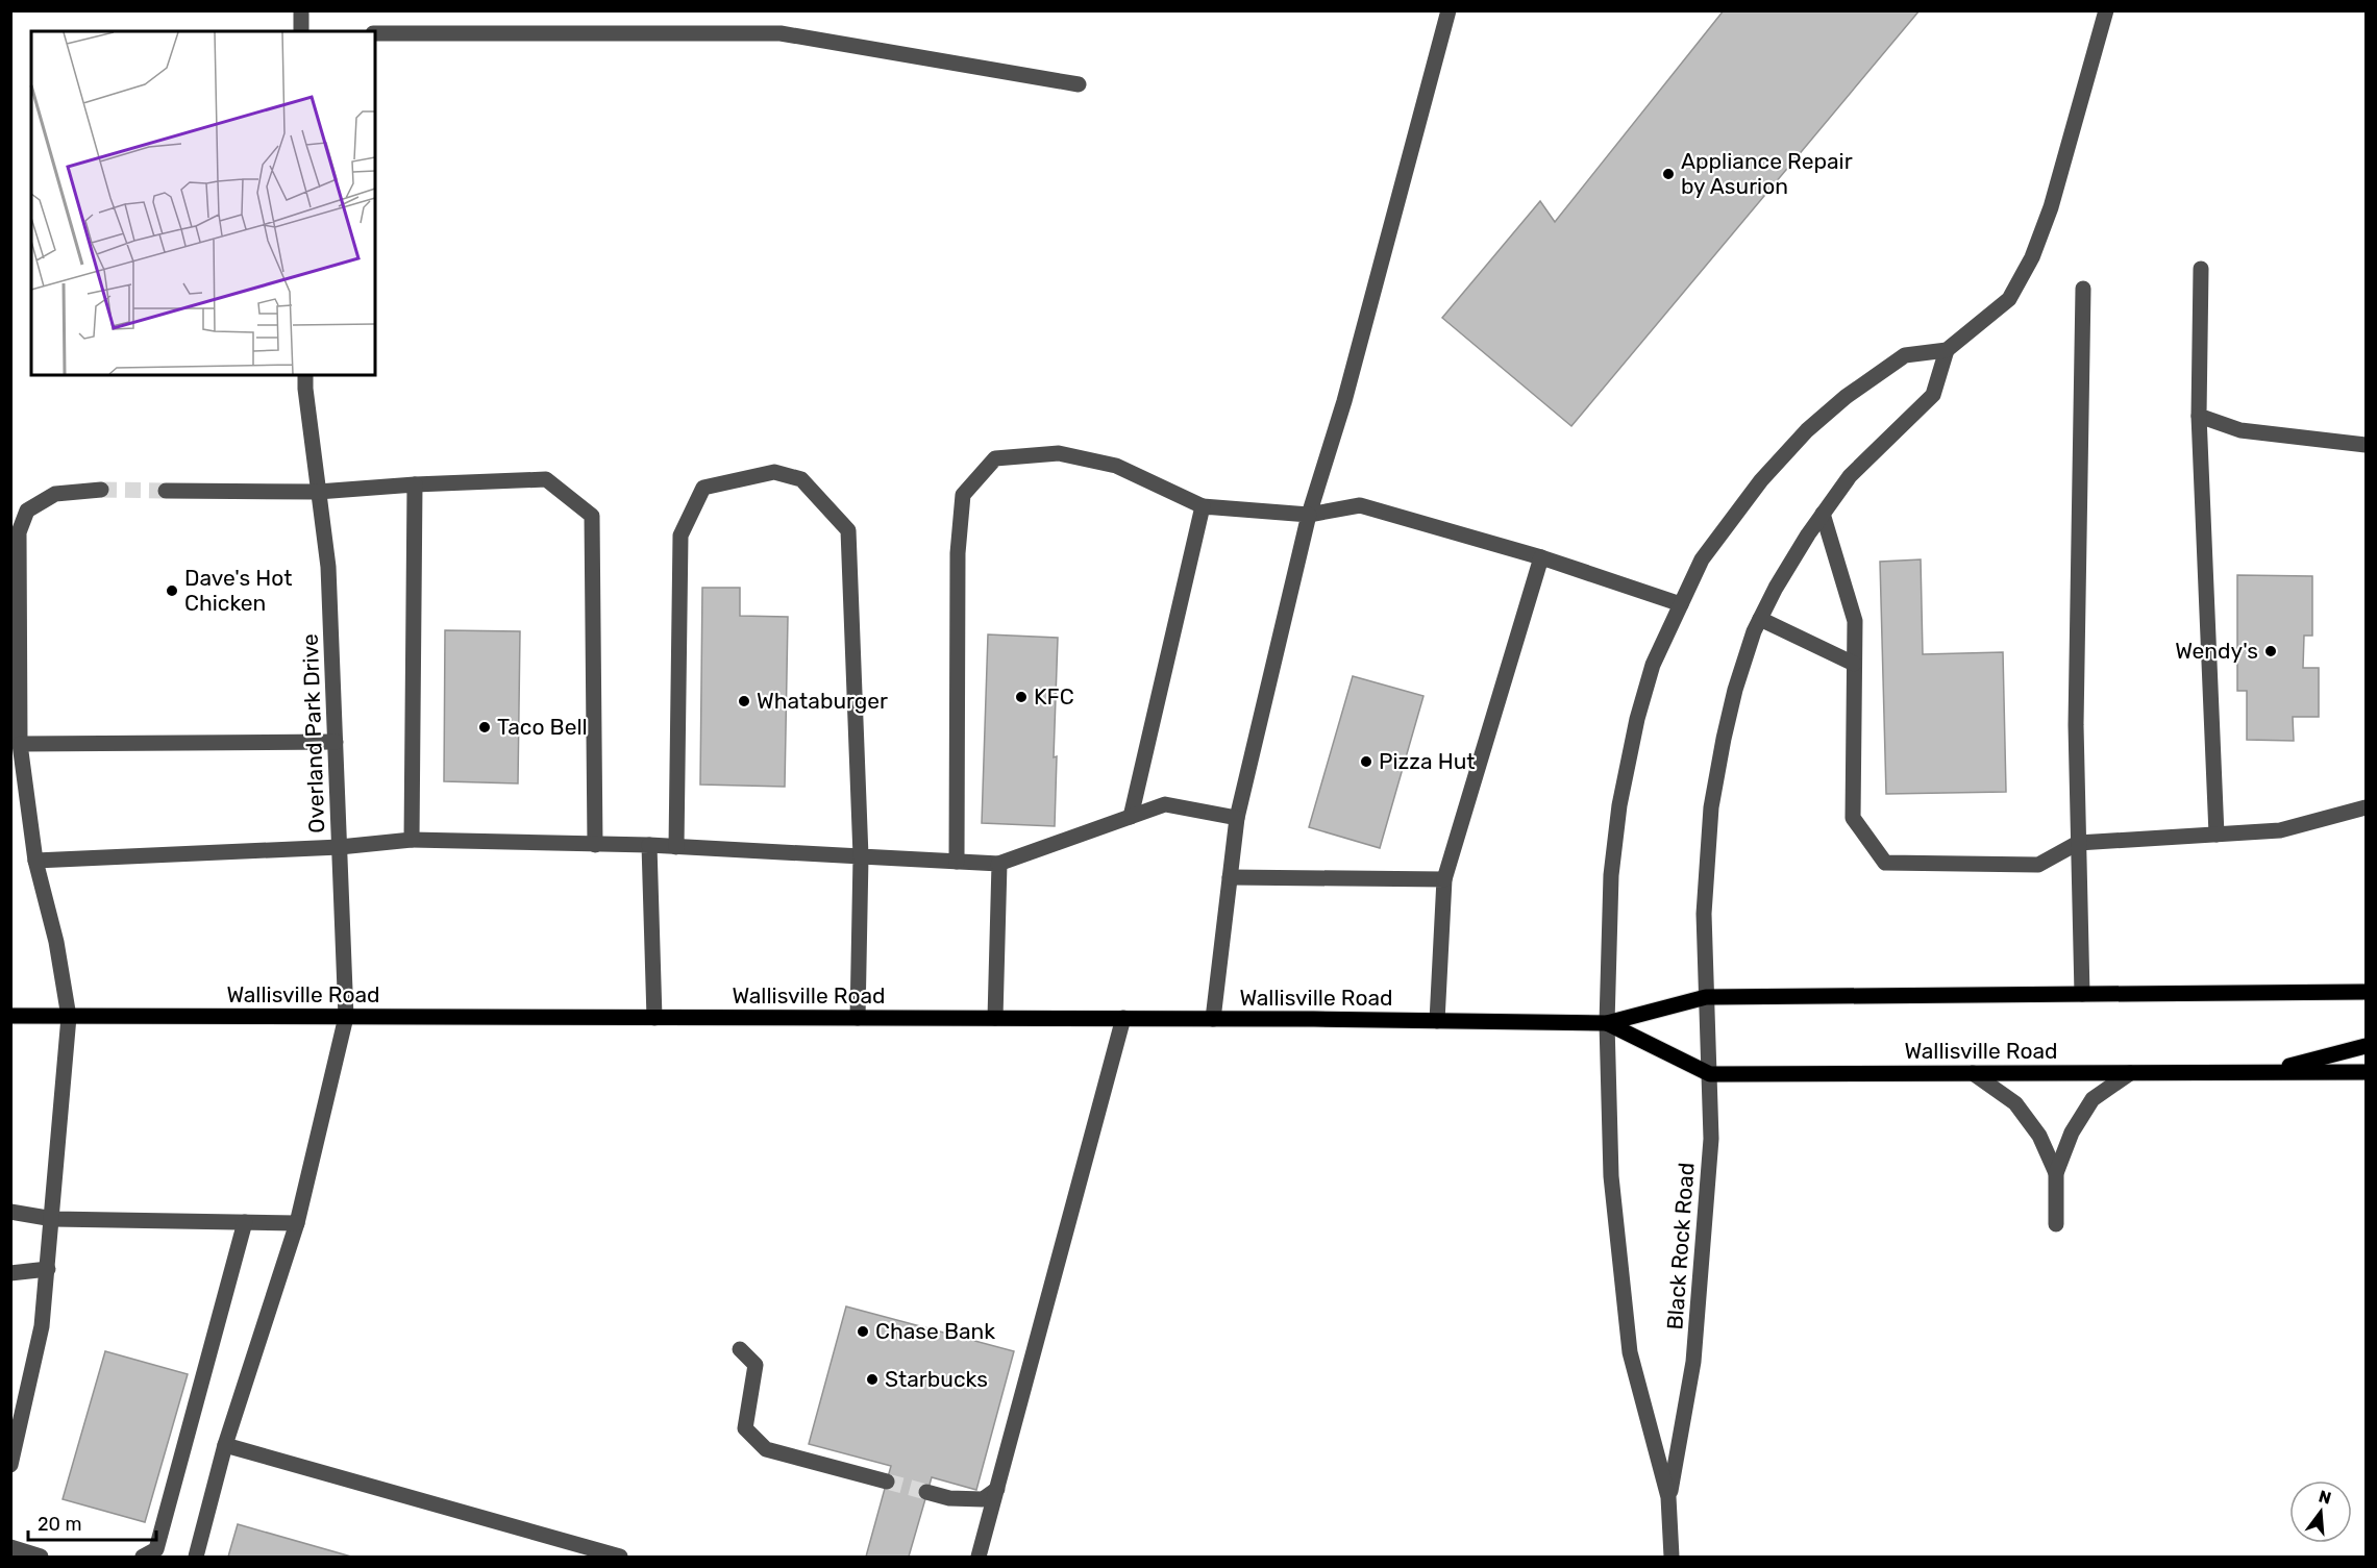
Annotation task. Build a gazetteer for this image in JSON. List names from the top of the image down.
{
  "streets": {
    "main road": ["Wallisville Road"],
    "street": ["Overland Park Drive", "Black Rock Road"]
  },
  "crossings": [
    ["Overland Park Drive", "Wallisville Road"],
    ["Wallisville Road", "Black Rock Road"]
  ],
  "places": [
    "Appliance Repair by Asurion",
    "Dave's Hot Chicken",
    "Wendy's",
    "KFC",
    "Whataburger",
    "Taco Bell",
    "Pizza Hut",
    "Chase Bank",
    "Starbucks"
  ],
  "scale_bar": "20 m",
  "north": "top"
}
